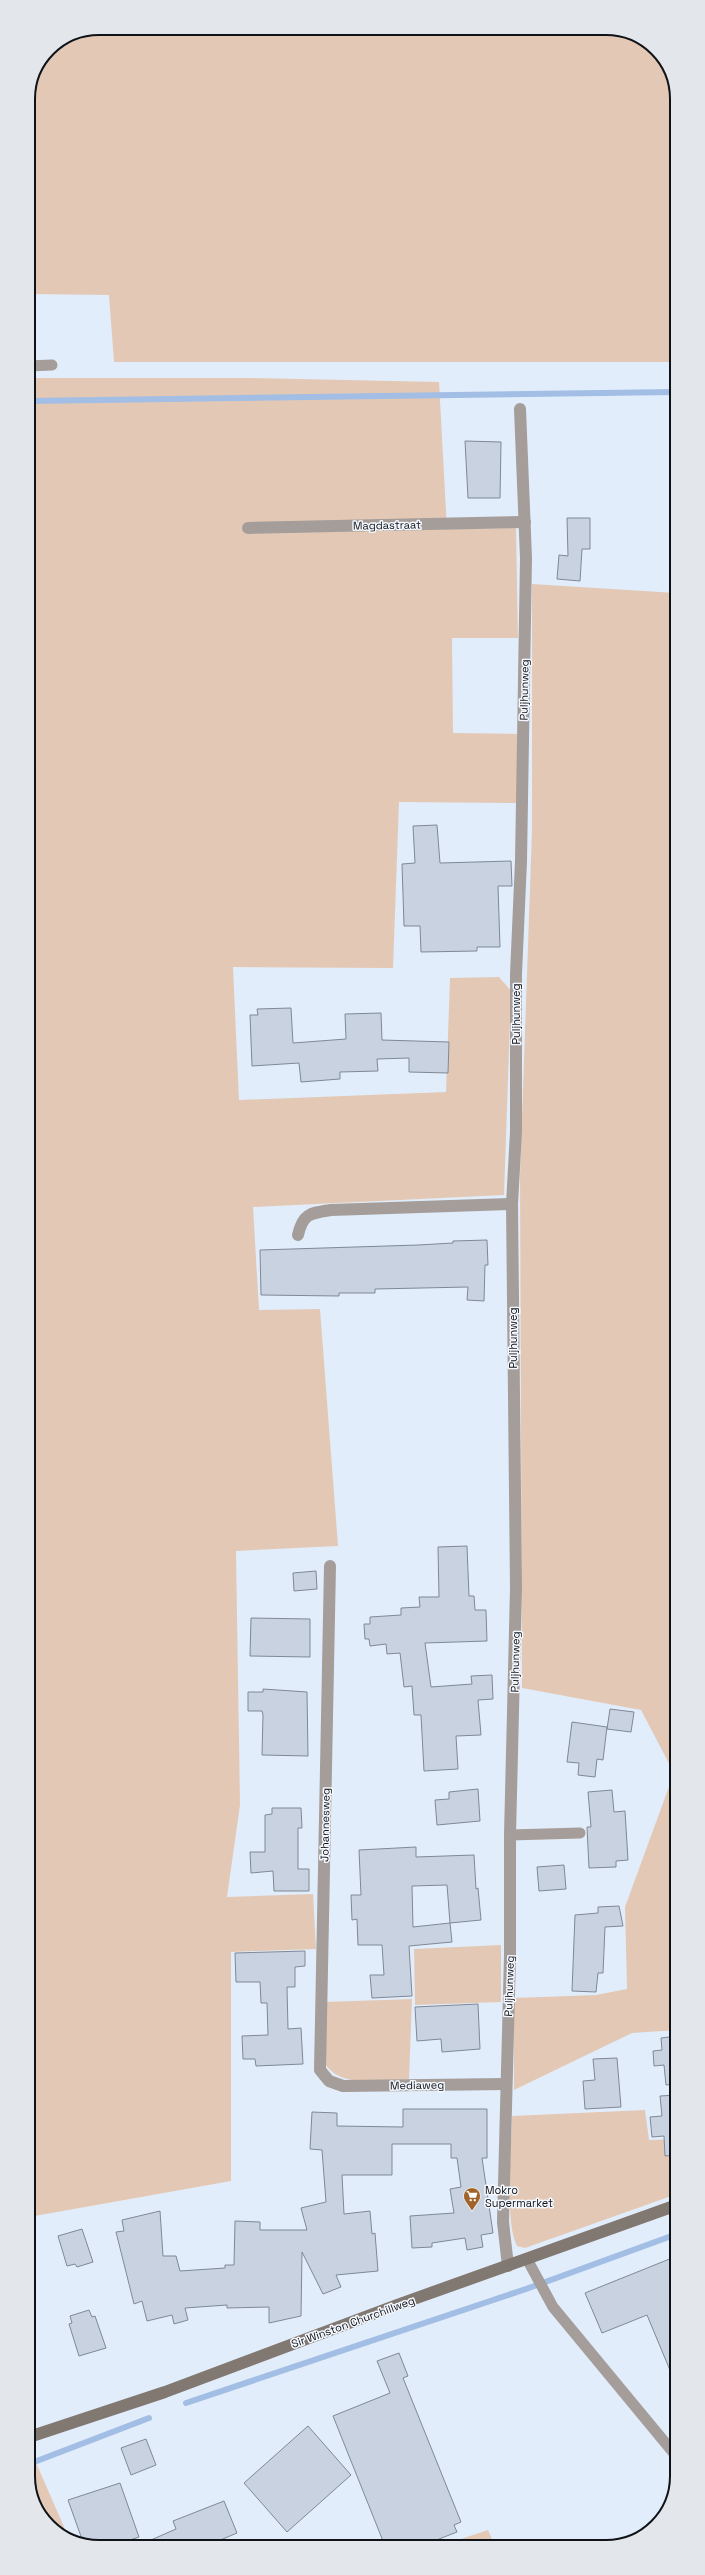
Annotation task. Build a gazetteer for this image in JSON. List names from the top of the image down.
{
  "streets": {
    "street": [
      "Magdastraat",
      "Puljhunweg",
      "Johannesweg",
      "Mediaweg",
      "Sir Winston Churchillweg"
    ]
  },
  "crossings": [
    ["Magdastraat", "Puljhunweg"],
    ["Puljhunweg", "Mediaweg"],
    ["Puljhunweg", "Sir Winston Churchillweg"],
    ["Johannesweg", "Mediaweg"]
  ],
  "places": {
    "supermarket": ["Mokro Supermarket"]
  }
}
